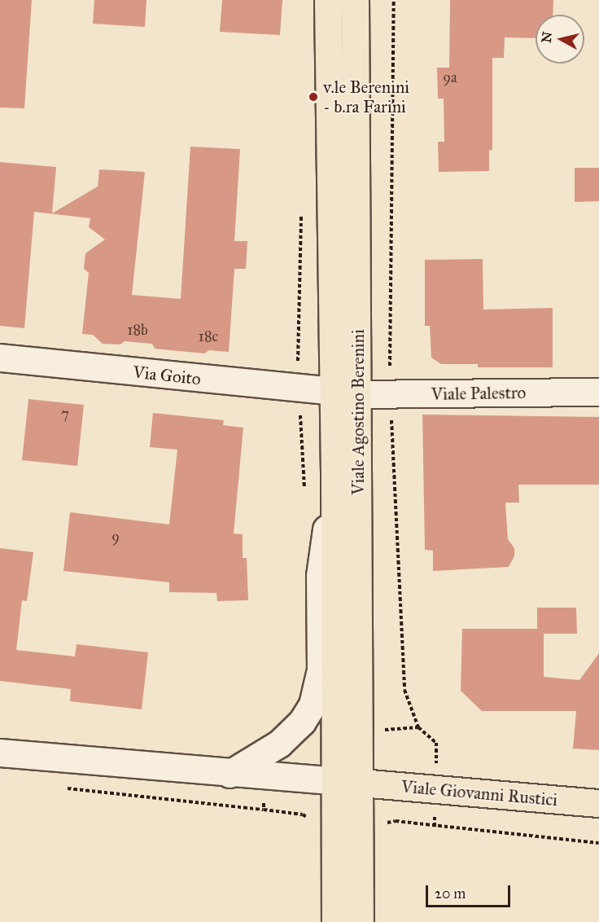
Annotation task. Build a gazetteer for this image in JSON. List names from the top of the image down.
{
  "streets": {
    "main road": ["Viale Agostino Berenini", "Viale Giovanni Rustici"],
    "street": ["Via Goito", "Viale Palestro"]
  },
  "crossings": [
    ["Via Goito", "Viale Palestro"],
    ["Via Goito", "Viale Agostino Berenini"],
    ["Viale Palestro", "Viale Agostino Berenini"],
    ["Viale Agostino Berenini", "Viale Giovanni Rustici"]
  ],
  "places": ["v.le Berenini - b.ra Farini"],
  "house_numbers": [
    "9a",
    "18b",
    "18c",
    "7",
    "9"
  ],
  "scale_bar": "20 m",
  "north": "left"
}
